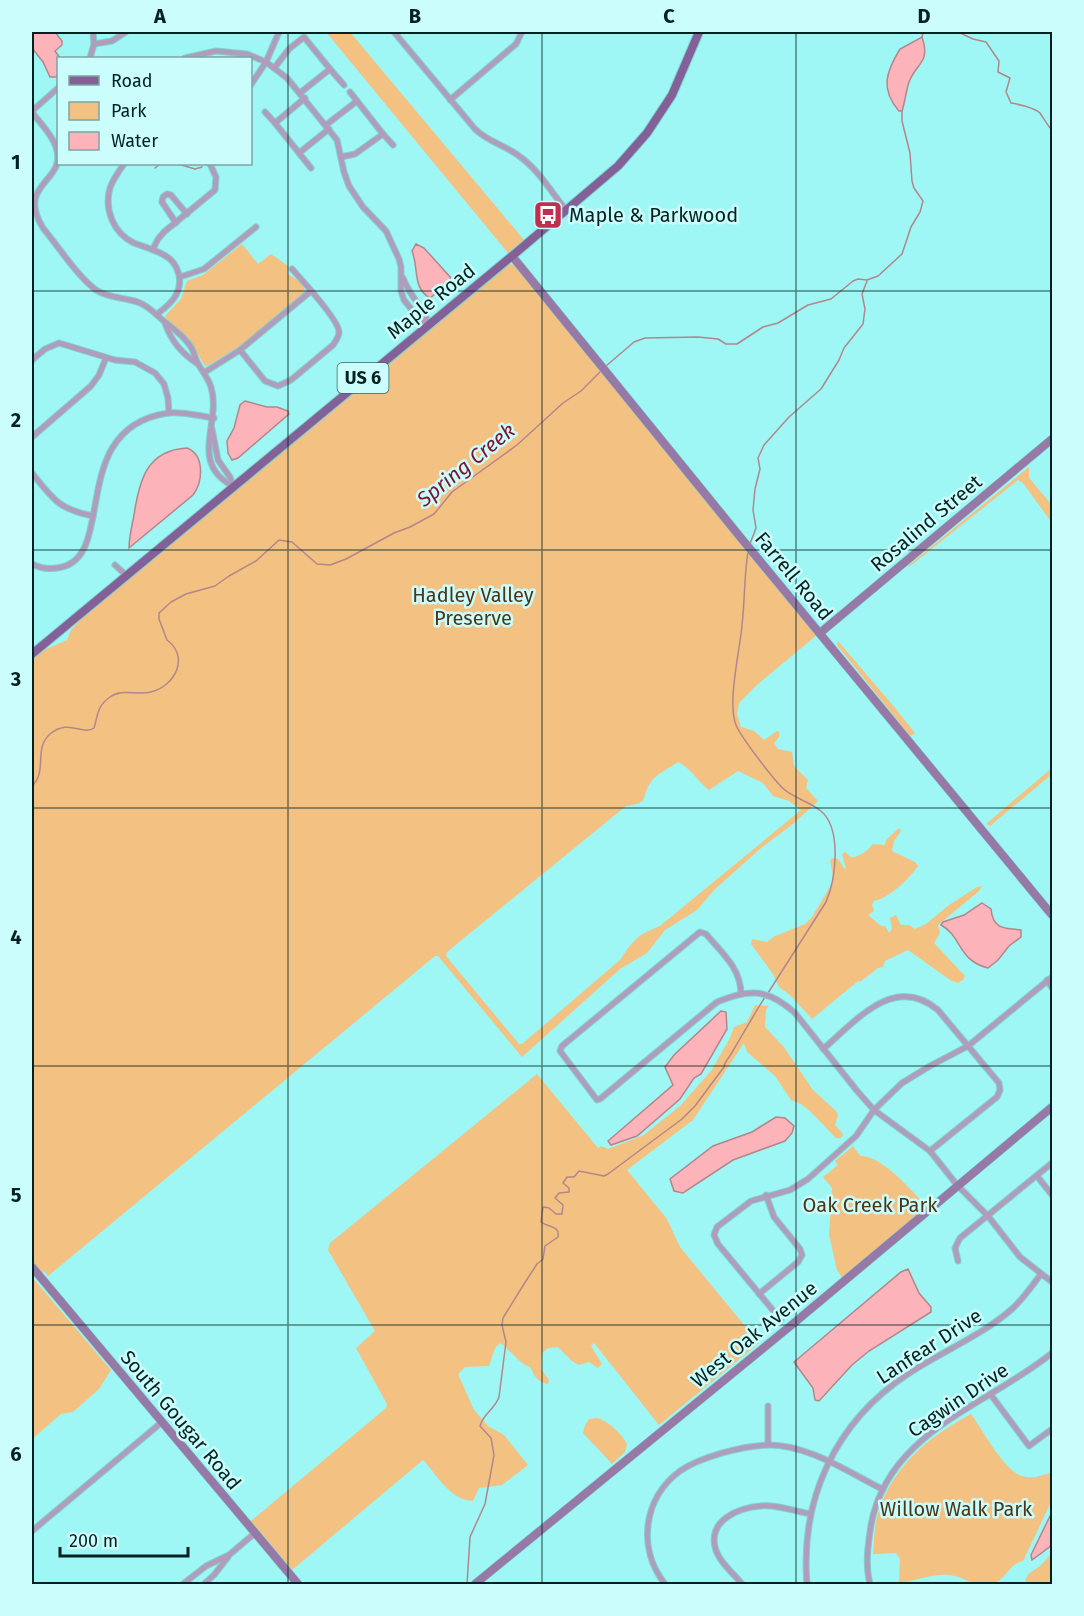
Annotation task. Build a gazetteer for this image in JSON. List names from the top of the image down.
{
  "streets": {
    "main road": ["Maple Road", "US 6"],
    "street": [
      "Rosalind Street",
      "Farrell Road",
      "West Oak Avenue",
      "Lanfear Drive",
      "Cagwin Drive",
      "South Gougar Road"
    ]
  },
  "crossings": [
    ["Maple Road", "Farrell Road"],
    ["Rosalind Street", "Farrell Road"]
  ],
  "water": ["Spring Creek"],
  "parks": ["Hadley Valley Preserve", "Oak Creek Park", "Willow Walk Park"],
  "places": {
    "bus stop": ["Maple & Parkwood"]
  },
  "legend": ["Road", "Park", "Water"],
  "scale_bar": "200 m",
  "grid": {
    "columns": [
      "A",
      "B",
      "C",
      "D"
    ],
    "rows": [
      "1",
      "2",
      "3",
      "4",
      "5",
      "6"
    ]
  }
}
